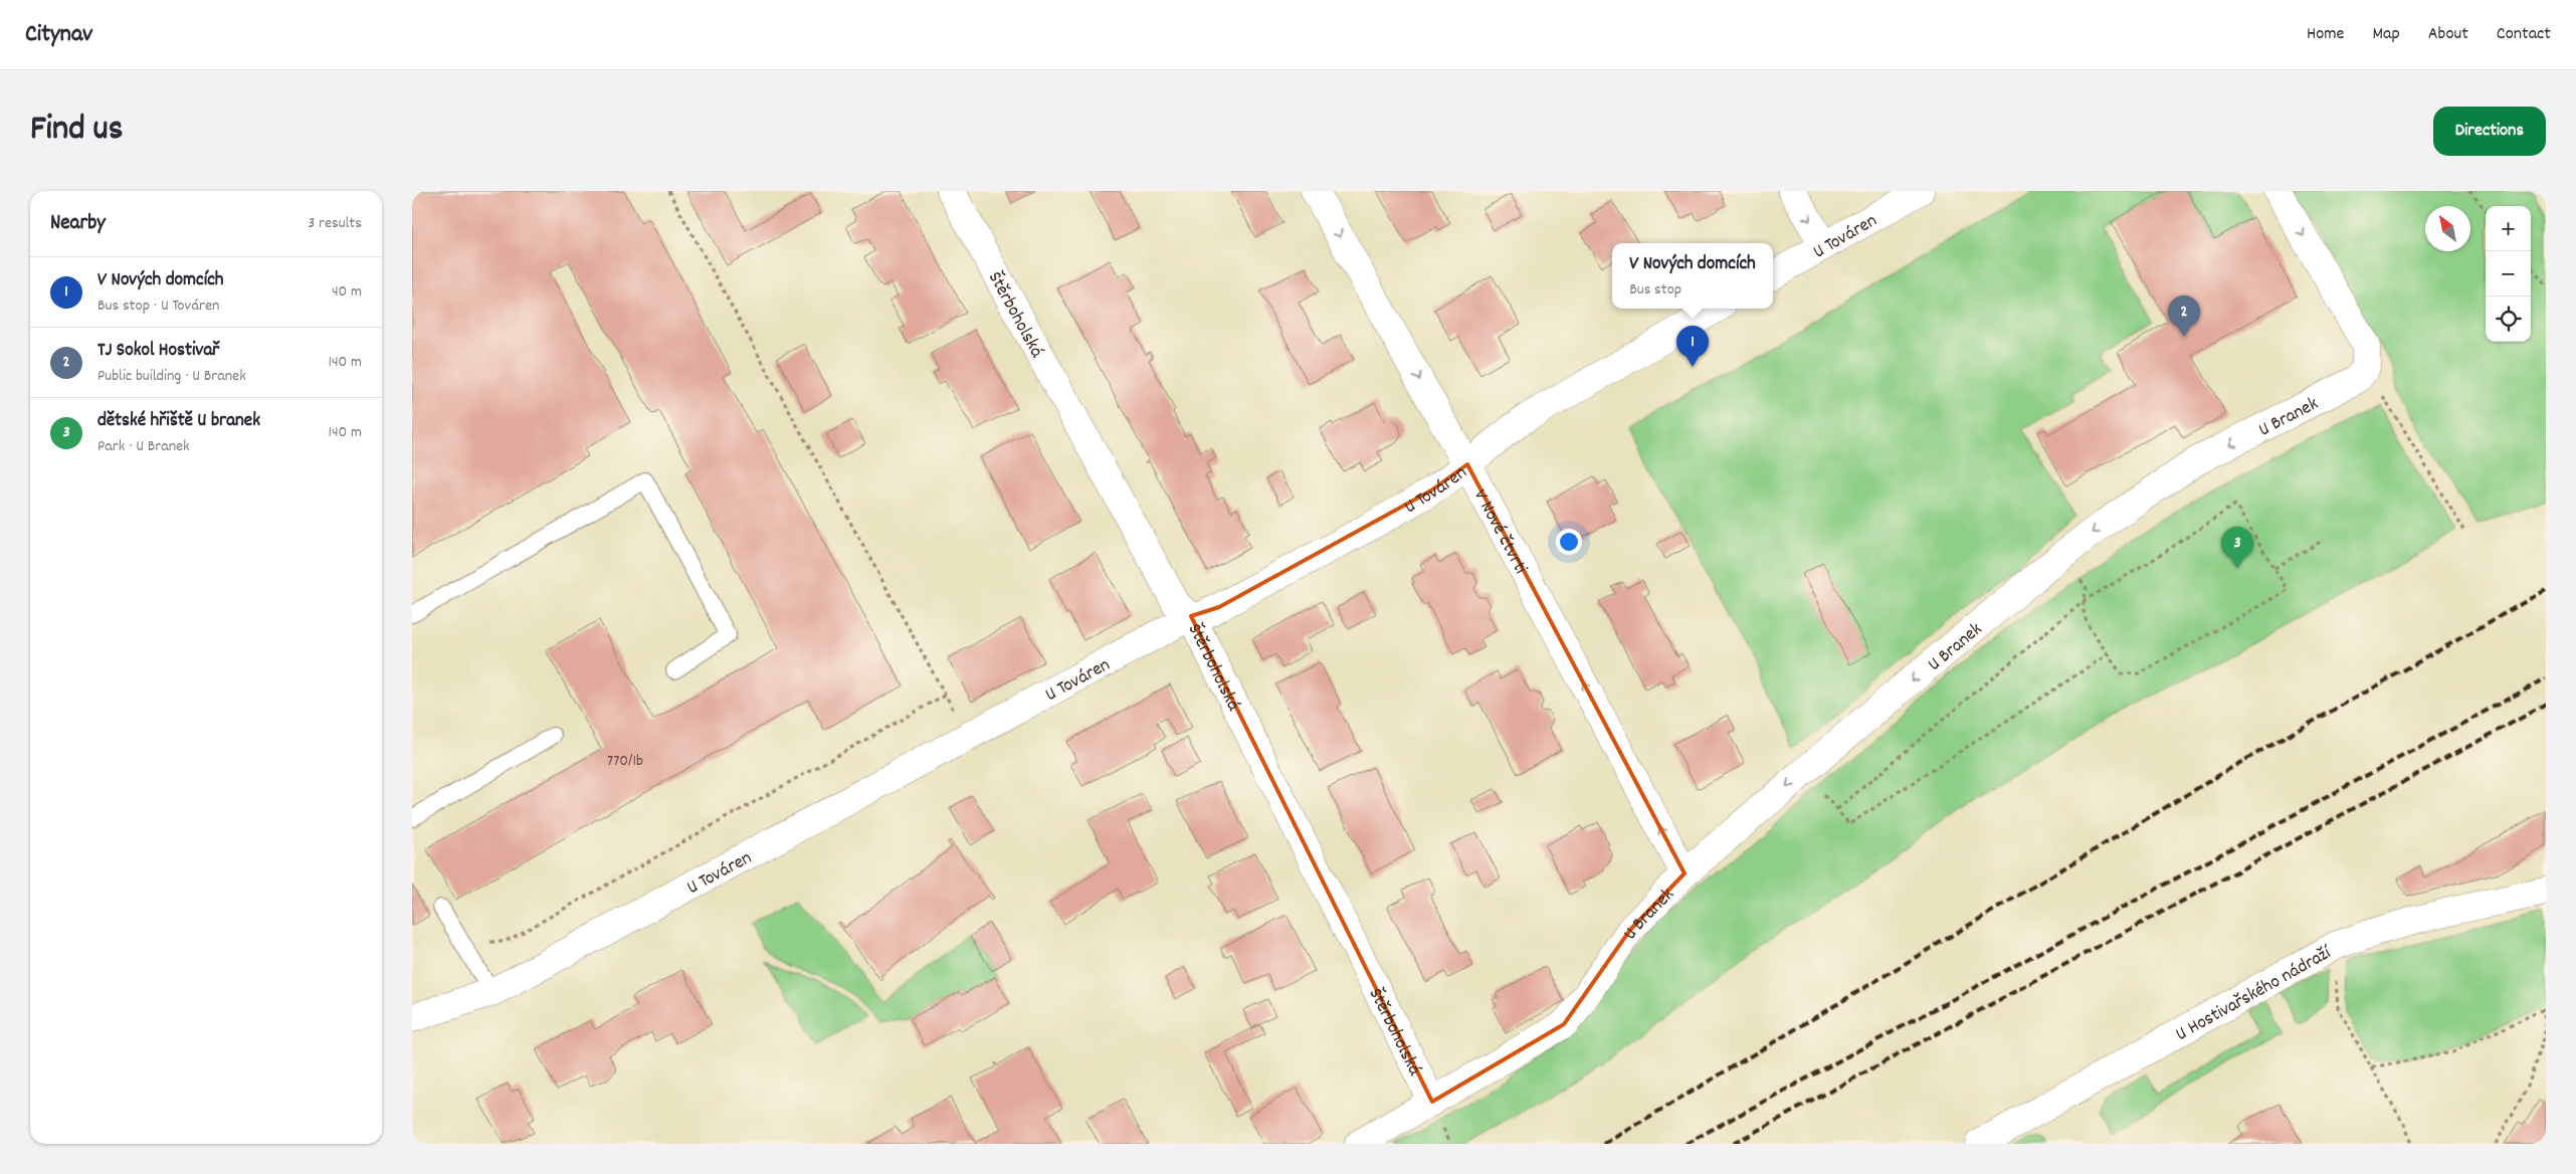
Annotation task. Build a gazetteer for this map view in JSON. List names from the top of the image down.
{
  "streets": {
    "street": [
      "U Továren",
      "Štěrboholská",
      "U Branek",
      "V Nové čtvrti",
      "U Hostivařského nádraží"
    ]
  },
  "crossings": [
    ["U Továren", "Štěrboholská"],
    ["U Továren", "V Nové čtvrti"],
    ["Štěrboholská", "U Branek"],
    ["U Branek", "V Nové čtvrti"]
  ],
  "one_way": ["U Branek"],
  "house_numbers": ["770/1b"],
  "north": "top left",
  "page": {
    "header": "Citynav",
    "nav": [
      "Home",
      "Map",
      "About",
      "Contact"
    ],
    "title": "Find us",
    "buttons": "Directions",
    "heading": ["Nearby", "3 results"],
    "map_buttons": ["+", "−"],
    "popup": ["V Nových domcích", "Bus stop"],
    "list": [
      {
        "mark": "1",
        "name": "V Nových domcích",
        "note": "Bus stop · U Továren",
        "value": "40 m"
      },
      {
        "mark": "2",
        "name": "TJ Sokol Hostivař",
        "note": "Public building · U Branek",
        "value": "140 m"
      },
      {
        "mark": "3",
        "name": "dětské hřiště U branek",
        "note": "Park · U Branek",
        "value": "140 m"
      }
    ],
    "pins": ["2", "1", "3"]
  }
}
